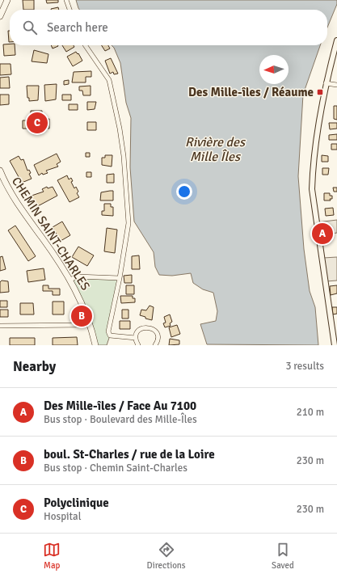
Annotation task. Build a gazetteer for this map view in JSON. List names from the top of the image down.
{
  "streets": {
    "main road": ["CHEMIN SAINT-CHARLES"]
  },
  "water": ["Rivière des Mille Îles"],
  "places": {
    "transit": ["Des Mille-îles / Réaume"]
  },
  "north": "left",
  "page": {
    "search": "Search here",
    "pins": ["C", "A", "B"],
    "heading": ["Nearby", "3 results"],
    "list": [
      {
        "mark": "A",
        "name": "Des Mille-îles / Face Au 7100",
        "note": "Bus stop · Boulevard des Mille-Îles",
        "value": "210 m"
      },
      {
        "mark": "B",
        "name": "boul. St-Charles / rue de la Loire",
        "note": "Bus stop · Chemin Saint-Charles",
        "value": "230 m"
      },
      {
        "mark": "C",
        "name": "Polyclinique",
        "note": "Hospital",
        "value": "230 m"
      }
    ],
    "nav": ["Map", "Directions", "Saved"]
  }
}
